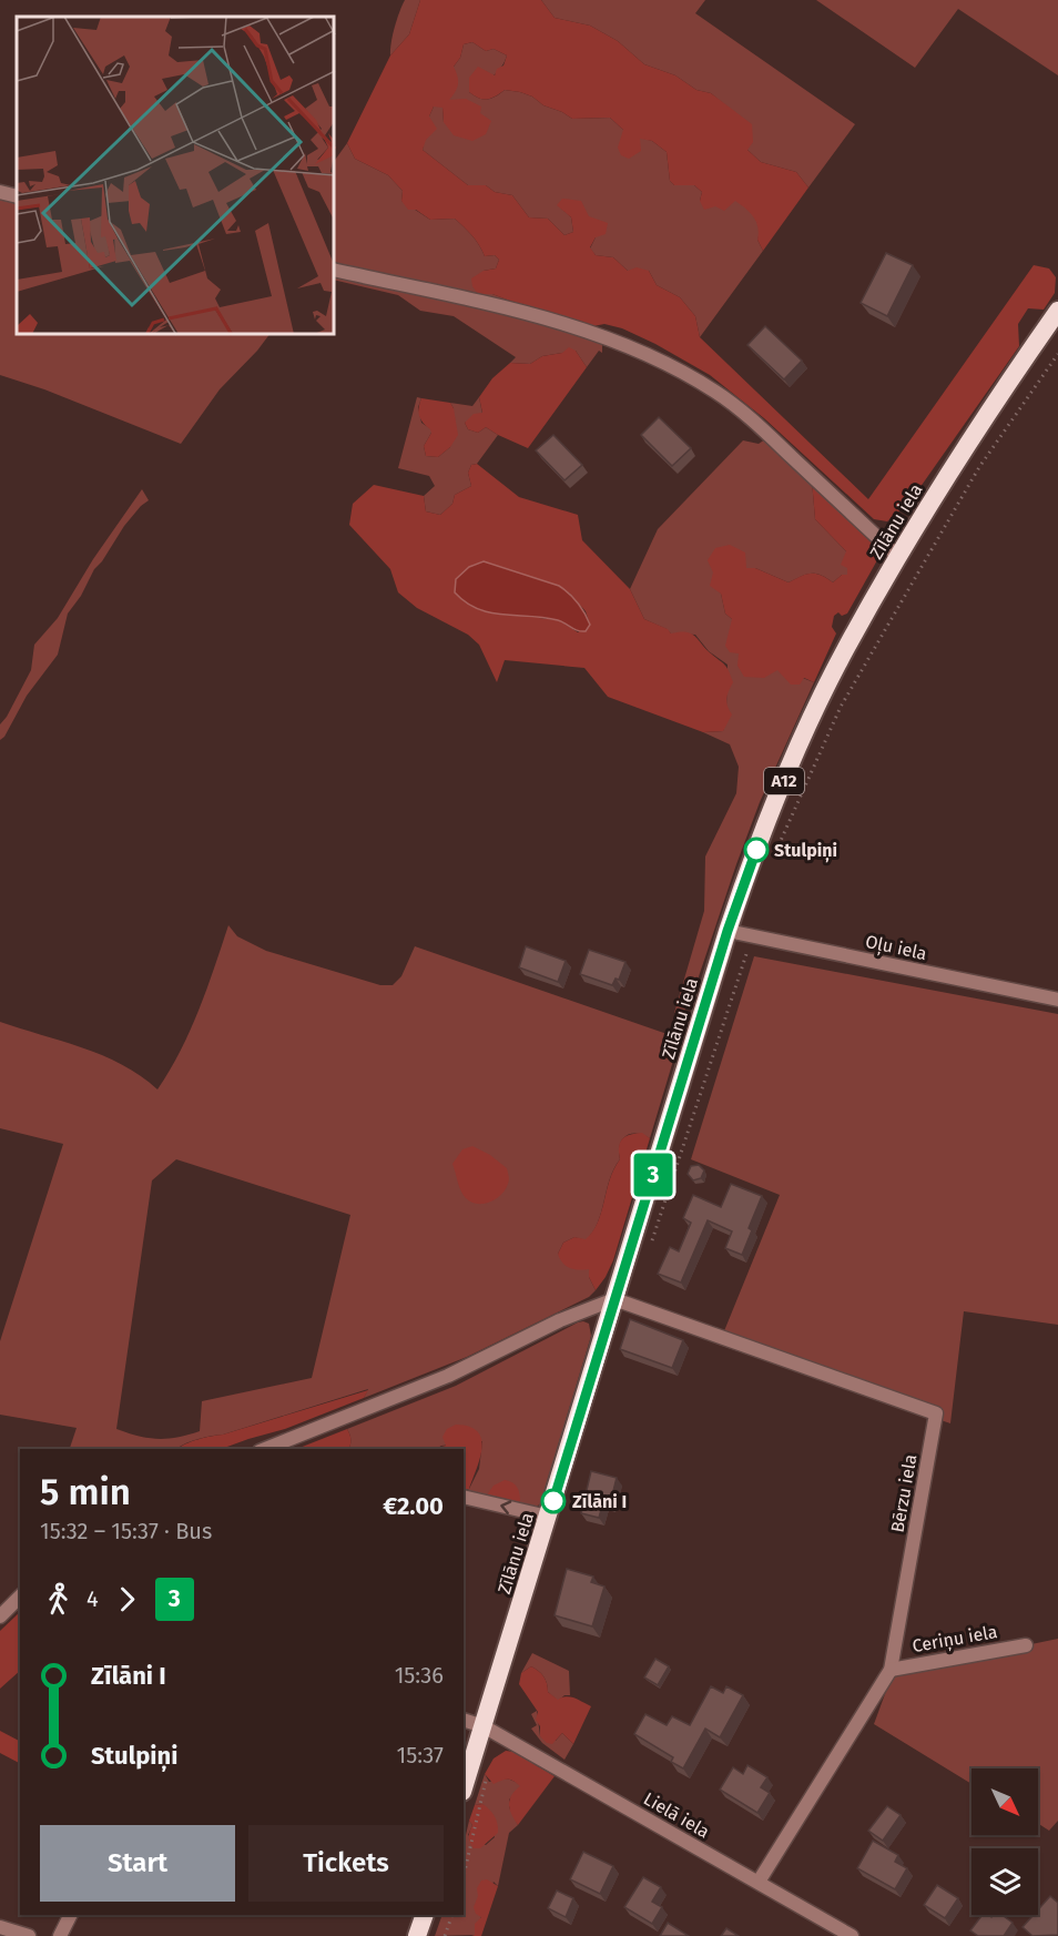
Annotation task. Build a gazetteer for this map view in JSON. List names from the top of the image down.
{
  "streets": {
    "highway": ["Zīlānu iela", "A12"],
    "street": [
      "Oļu iela",
      "Bērzu iela",
      "Ceriņu iela",
      "Lielā iela"
    ]
  },
  "crossings": [
    ["Zīlānu iela", "Oļu iela"],
    ["Zīlānu iela", "Bērzu iela"],
    ["Zīlānu iela", "Lielā iela"],
    ["Bērzu iela", "Ceriņu iela"],
    ["Bērzu iela", "Lielā iela"]
  ],
  "places": ["Stulpiņi", "Zīlāni I"],
  "lines": ["bus line 3"],
  "north": "bottom right",
  "page": {
    "on_map": "3",
    "heading": ["5 min", "15:32 – 15:37 · Bus", "€2.00"],
    "legs": ["4", "3"],
    "list": [
      {
        "name": "Zīlāni I",
        "value": "15:36"
      },
      {
        "name": "Stulpiņi",
        "value": "15:37"
      }
    ],
    "buttons": ["Start", "Tickets"]
  }
}
